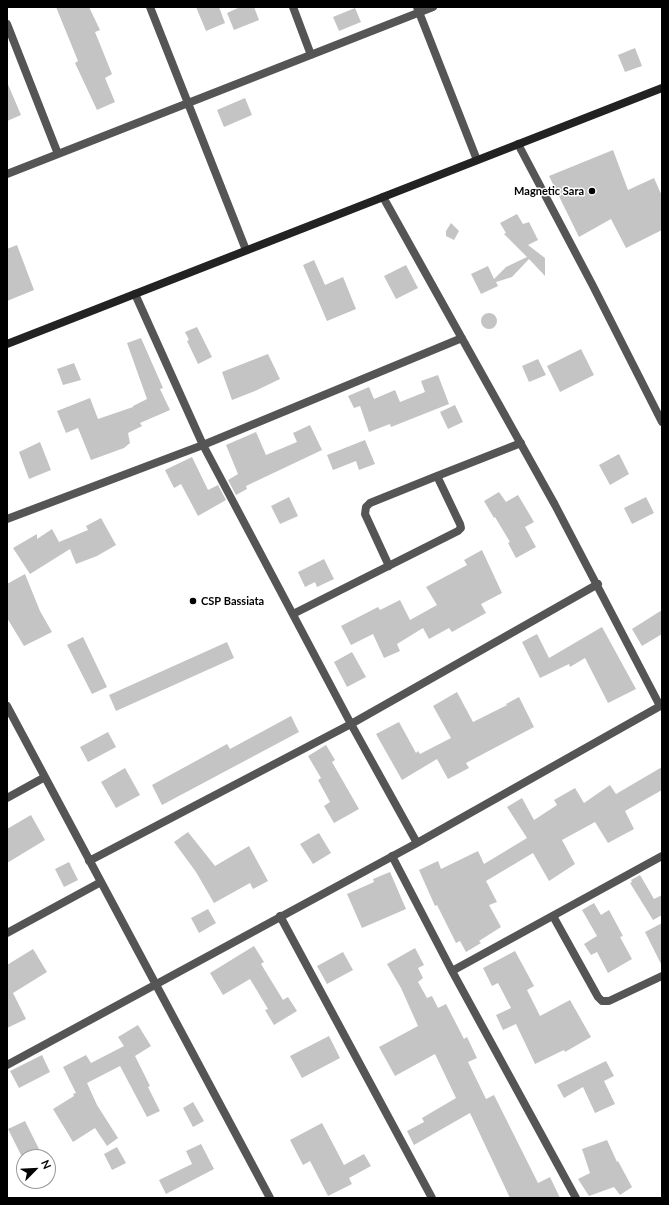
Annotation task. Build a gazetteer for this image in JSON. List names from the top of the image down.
{
  "places": ["Magnetic Sara", "CSP Bassiata"],
  "north": "top right"
}
